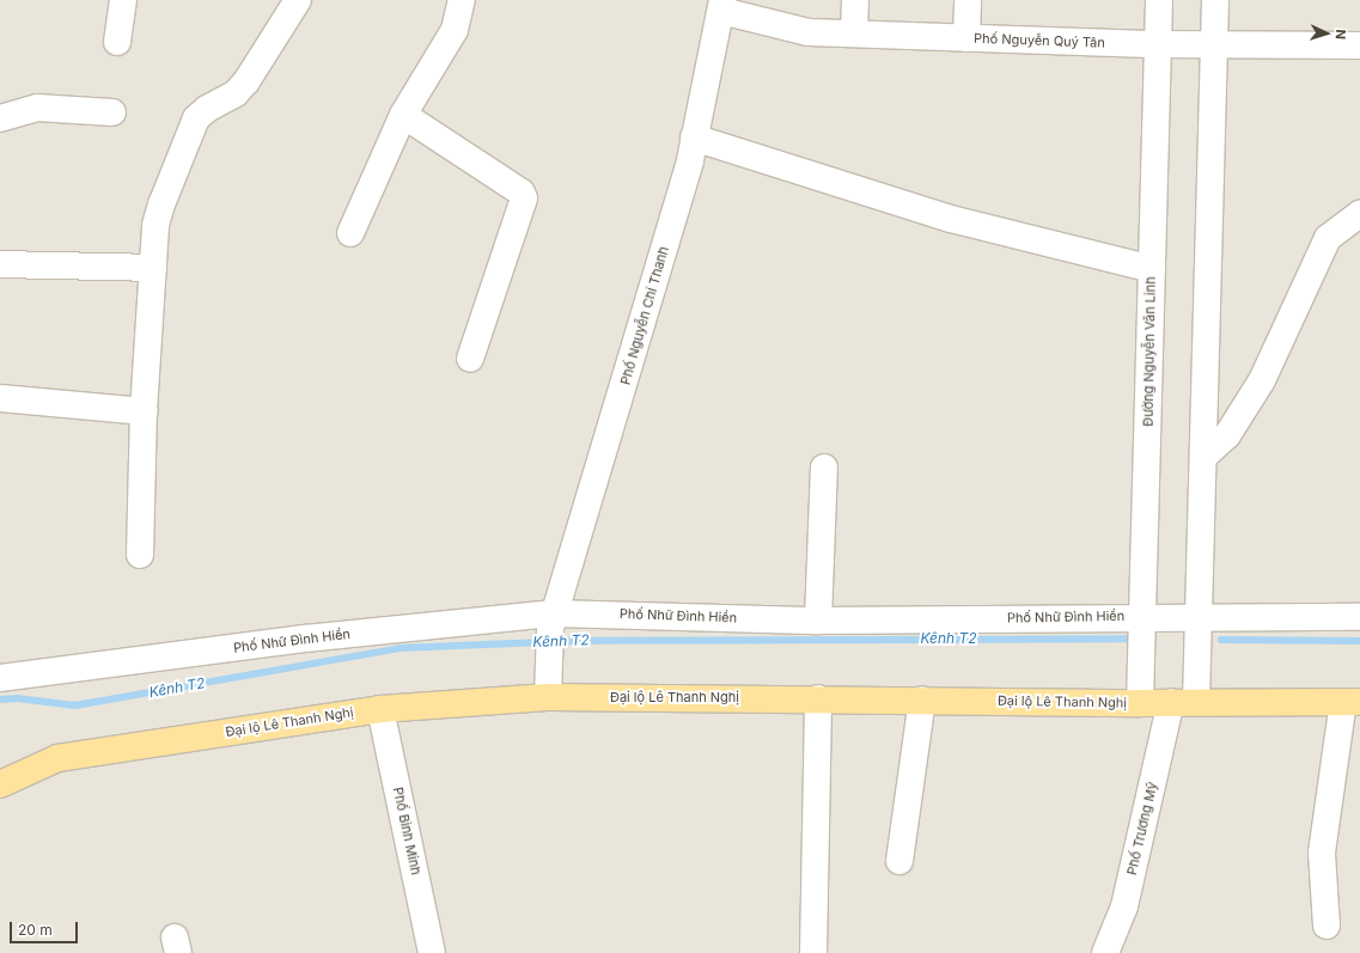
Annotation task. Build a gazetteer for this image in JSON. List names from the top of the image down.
{
  "streets": {
    "main road": ["Đại lộ Lê Thanh Nghị"],
    "street": [
      "Phố Nguyễn Quý Tân",
      "Phố Nguyễn Chí Thanh",
      "Đường Nguyễn Văn Linh",
      "Phố Nhữ Đình Hiền",
      "Phố Trương Mỹ",
      "Phố Bình Minh"
    ]
  },
  "crossings": [
    ["Phố Nguyễn Quý Tân", "Phố Nguyễn Chí Thanh"],
    ["Phố Nguyễn Quý Tân", "Đường Nguyễn Văn Linh"],
    ["Phố Nguyễn Chí Thanh", "Phố Nhữ Đình Hiền"],
    ["Phố Nguyễn Chí Thanh", "Đại lộ Lê Thanh Nghị"],
    ["Đường Nguyễn Văn Linh", "Phố Nhữ Đình Hiền"],
    ["Đường Nguyễn Văn Linh", "Đại lộ Lê Thanh Nghị"],
    ["Đại lộ Lê Thanh Nghị", "Phố Trương Mỹ"],
    ["Đại lộ Lê Thanh Nghị", "Phố Bình Minh"]
  ],
  "water": ["Kênh T2"],
  "scale_bar": "20 m",
  "north": "right"
}
